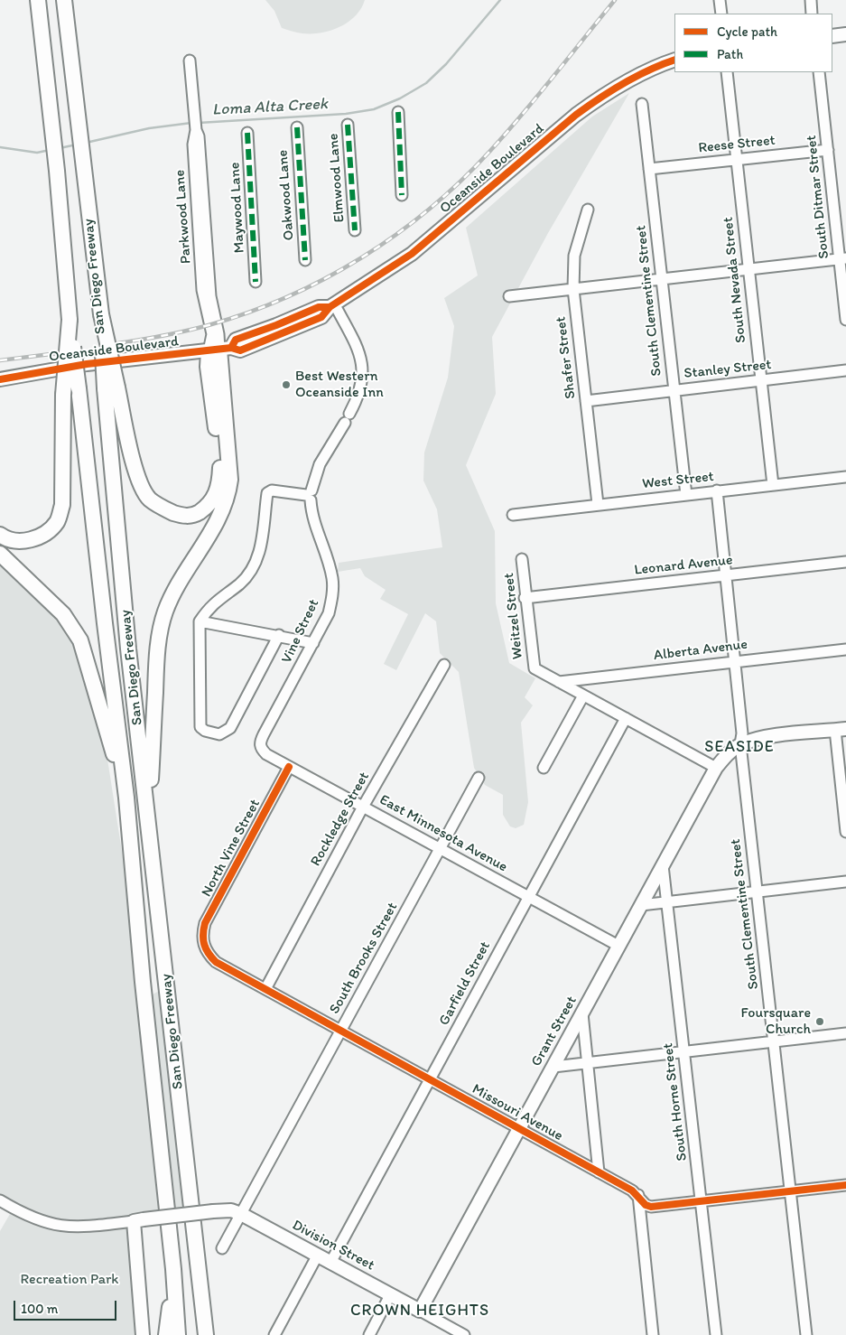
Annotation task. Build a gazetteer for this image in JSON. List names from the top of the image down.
{
  "streets": {
    "highway": ["San Diego Freeway"],
    "main road": ["Oceanside Boulevard", "Grant Street", "Division Street"],
    "street": [
      "Reese Street",
      "Elmwood Lane",
      "Oakwood Lane",
      "South Ditmar Street",
      "Maywood Lane",
      "Parkwood Lane",
      "South Nevada Street",
      "South Clementine Street",
      "Shafer Street",
      "Stanley Street",
      "West Street",
      "Leonard Avenue",
      "Weitzel Street",
      "Vine Street",
      "Alberta Avenue",
      "Rockledge Street",
      "East Minnesota Avenue",
      "North Vine Street",
      "South Brooks Street",
      "Garfield Street",
      "South Horne Street",
      "Missouri Avenue"
    ]
  },
  "crossings": [
    ["Reese Street", "South Ditmar Street"],
    ["Reese Street", "South Nevada Street"],
    ["Reese Street", "South Clementine Street"],
    ["Oceanside Boulevard", "Parkwood Lane"],
    ["Oceanside Boulevard", "Vine Street"],
    ["South Nevada Street", "Stanley Street"],
    ["South Nevada Street", "West Street"],
    ["South Clementine Street", "Stanley Street"],
    ["South Clementine Street", "West Street"],
    ["South Clementine Street", "Leonard Avenue"],
    ["South Clementine Street", "Alberta Avenue"],
    ["South Clementine Street", "Grant Street"],
    ["South Clementine Street", "Missouri Avenue"],
    ["Shafer Street", "Stanley Street"],
    ["Shafer Street", "West Street"],
    ["Leonard Avenue", "Weitzel Street"],
    ["Weitzel Street", "Alberta Avenue"],
    ["Vine Street", "East Minnesota Avenue"],
    ["Rockledge Street", "East Minnesota Avenue"],
    ["Rockledge Street", "Missouri Avenue"],
    ["East Minnesota Avenue", "North Vine Street"],
    ["East Minnesota Avenue", "South Brooks Street"],
    ["East Minnesota Avenue", "Garfield Street"],
    ["East Minnesota Avenue", "Grant Street"],
    ["North Vine Street", "Missouri Avenue"],
    ["South Brooks Street", "Missouri Avenue"],
    ["South Brooks Street", "Division Street"],
    ["Garfield Street", "Missouri Avenue"],
    ["Garfield Street", "Division Street"],
    ["Grant Street", "South Horne Street"],
    ["Grant Street", "Missouri Avenue"],
    ["Grant Street", "Division Street"],
    ["South Horne Street", "Missouri Avenue"]
  ],
  "districts": ["SEASIDE", "CROWN HEIGHTS"],
  "water": ["Loma Alta Creek"],
  "parks": ["Recreation Park"],
  "places": ["Best Western Oceanside Inn", "Foursquare Church"],
  "legend": ["Cycle path", "Path"],
  "scale_bar": "100 m"
}
